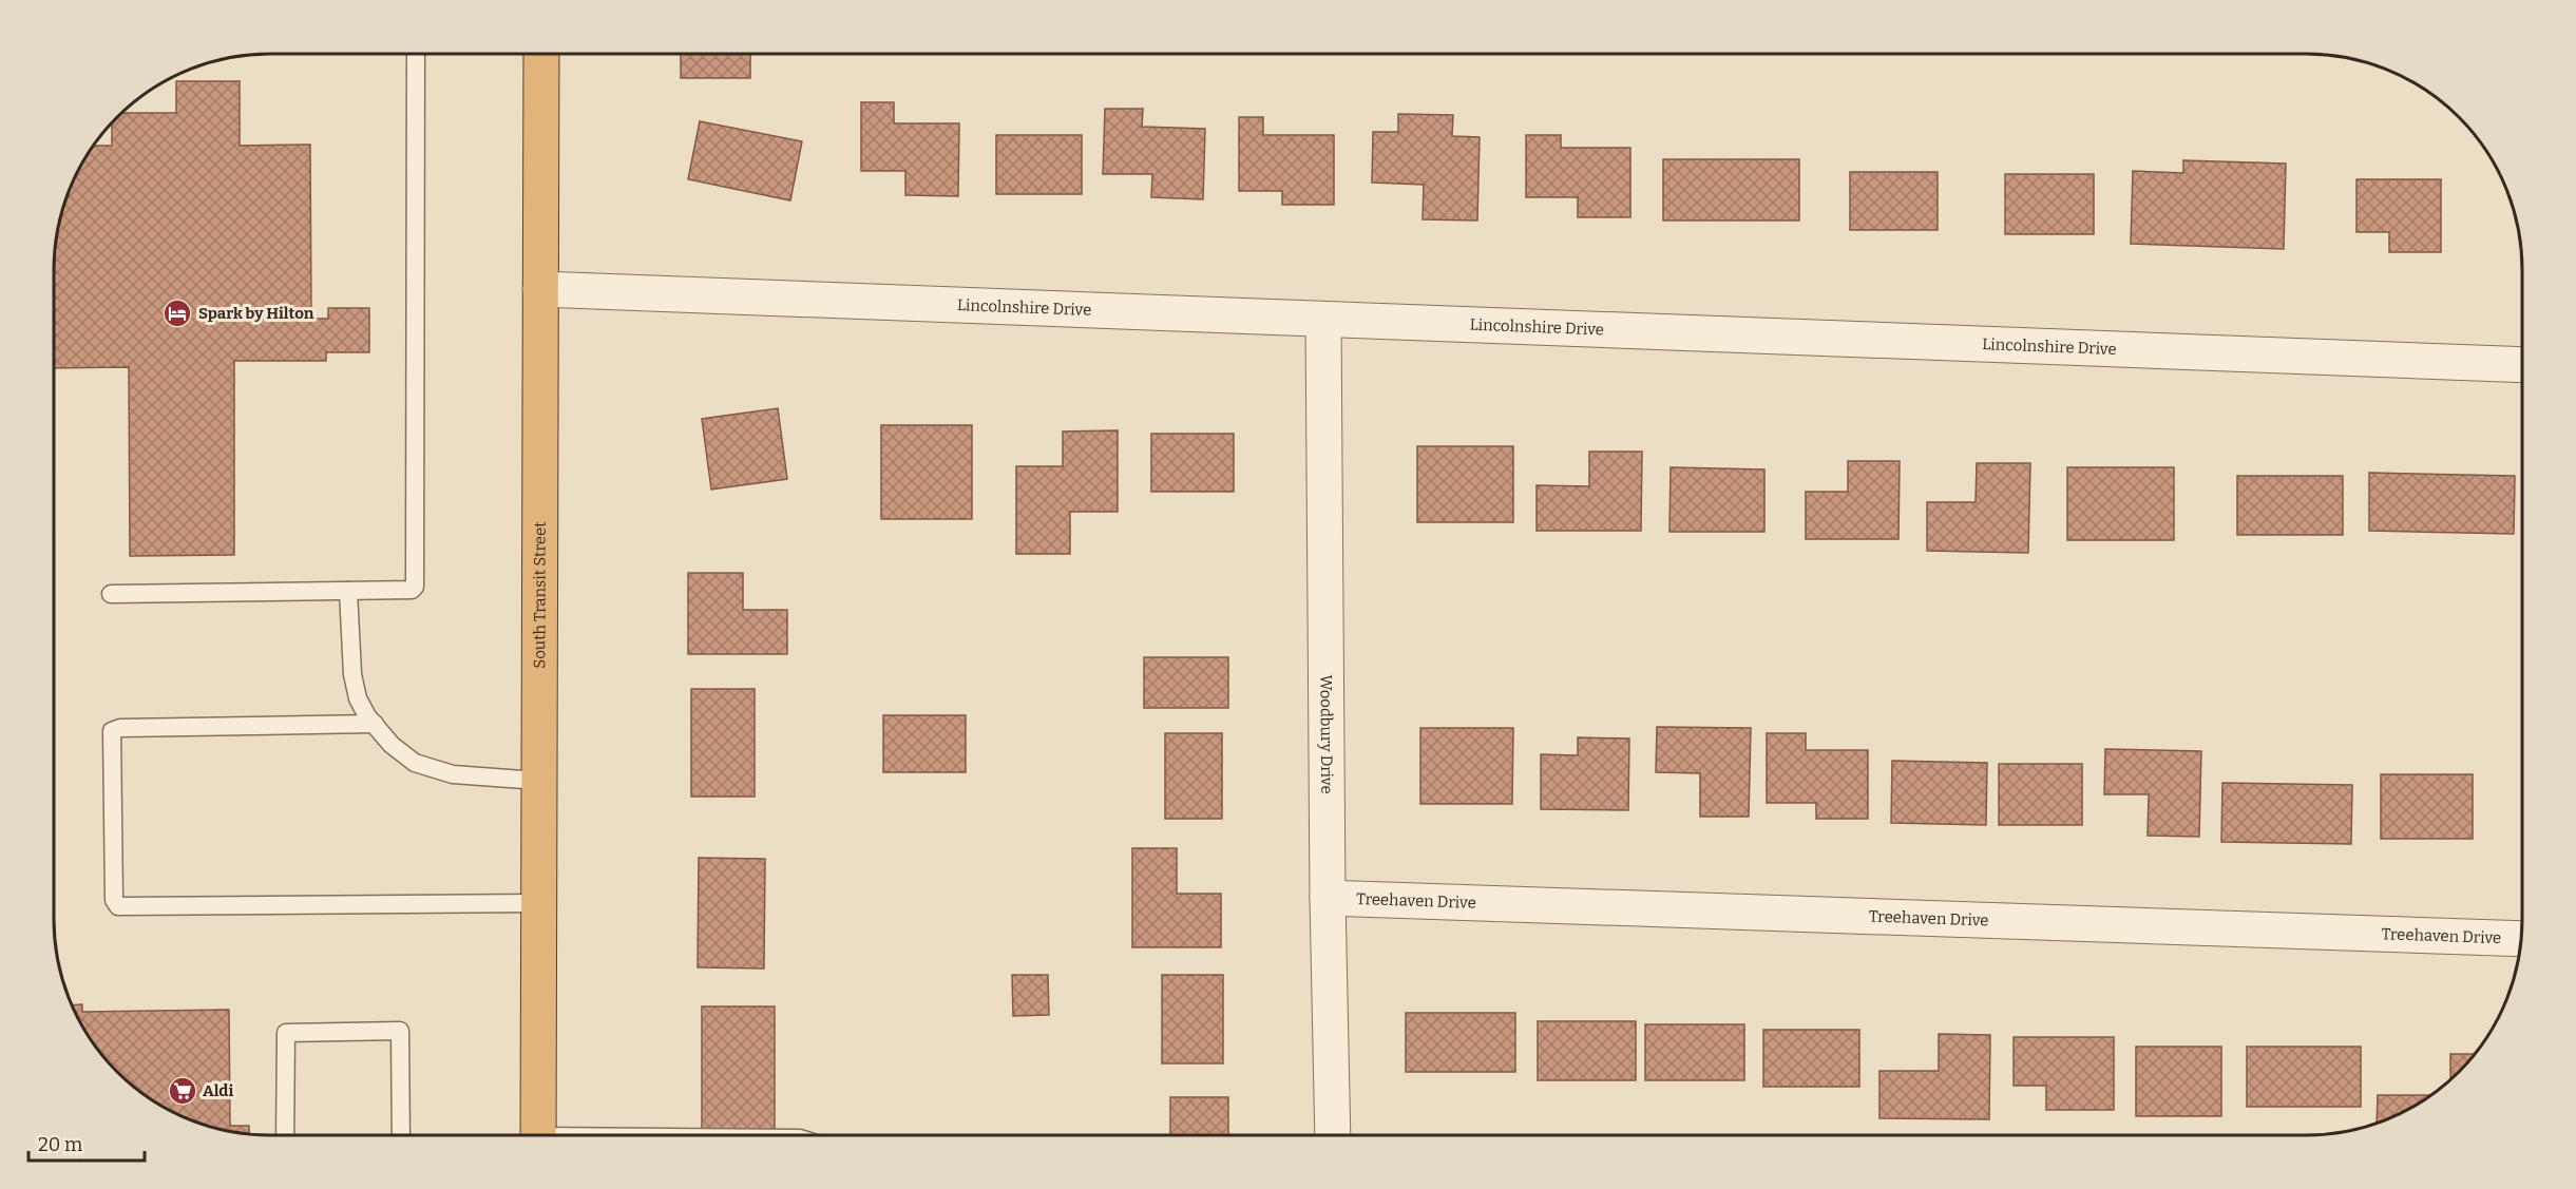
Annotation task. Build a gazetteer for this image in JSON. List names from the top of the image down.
{
  "streets": {
    "highway": ["South Transit Street"],
    "street": ["Lincolnshire Drive", "Woodbury Drive", "Treehaven Drive"]
  },
  "crossings": [
    ["Lincolnshire Drive", "South Transit Street"],
    ["Lincolnshire Drive", "Woodbury Drive"],
    ["Woodbury Drive", "Treehaven Drive"]
  ],
  "places": {
    "hotel": ["Spark by Hilton"],
    "supermarket": ["Aldi"]
  },
  "scale_bar": "20 m"
}
